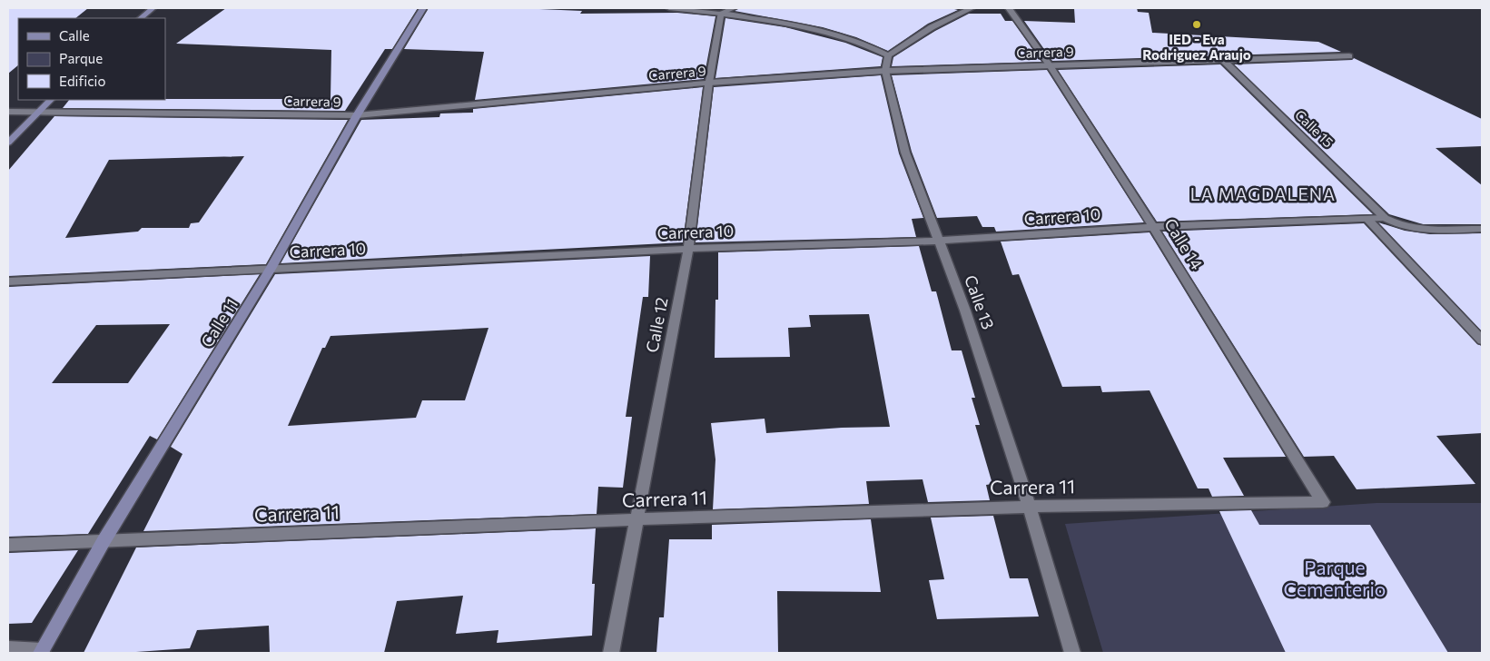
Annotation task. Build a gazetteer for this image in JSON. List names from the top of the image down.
{
  "streets": {
    "main road": ["Calle 11"],
    "street": [
      "Carrera 9",
      "Calle 15",
      "Carrera 10",
      "Calle 14",
      "Calle 13",
      "Calle 12",
      "Carrera 11"
    ]
  },
  "crossings": [
    ["Carrera 9", "Calle 15"],
    ["Carrera 9", "Calle 14"],
    ["Carrera 9", "Calle 13"],
    ["Carrera 9", "Calle 11"],
    ["Carrera 9", "Calle 12"],
    ["Calle 15", "Carrera 10"],
    ["Carrera 10", "Calle 14"],
    ["Carrera 10", "Calle 13"],
    ["Carrera 10", "Calle 11"],
    ["Carrera 10", "Calle 12"],
    ["Calle 14", "Carrera 11"],
    ["Calle 13", "Carrera 11"],
    ["Calle 11", "Carrera 11"],
    ["Calle 12", "Carrera 11"]
  ],
  "districts": ["LA MAGDALENA"],
  "parks": ["Parque Cementerio"],
  "places": ["IED - Eva Rodriguez Araujo"],
  "legend": ["Calle", "Parque", "Edificio"]
}
